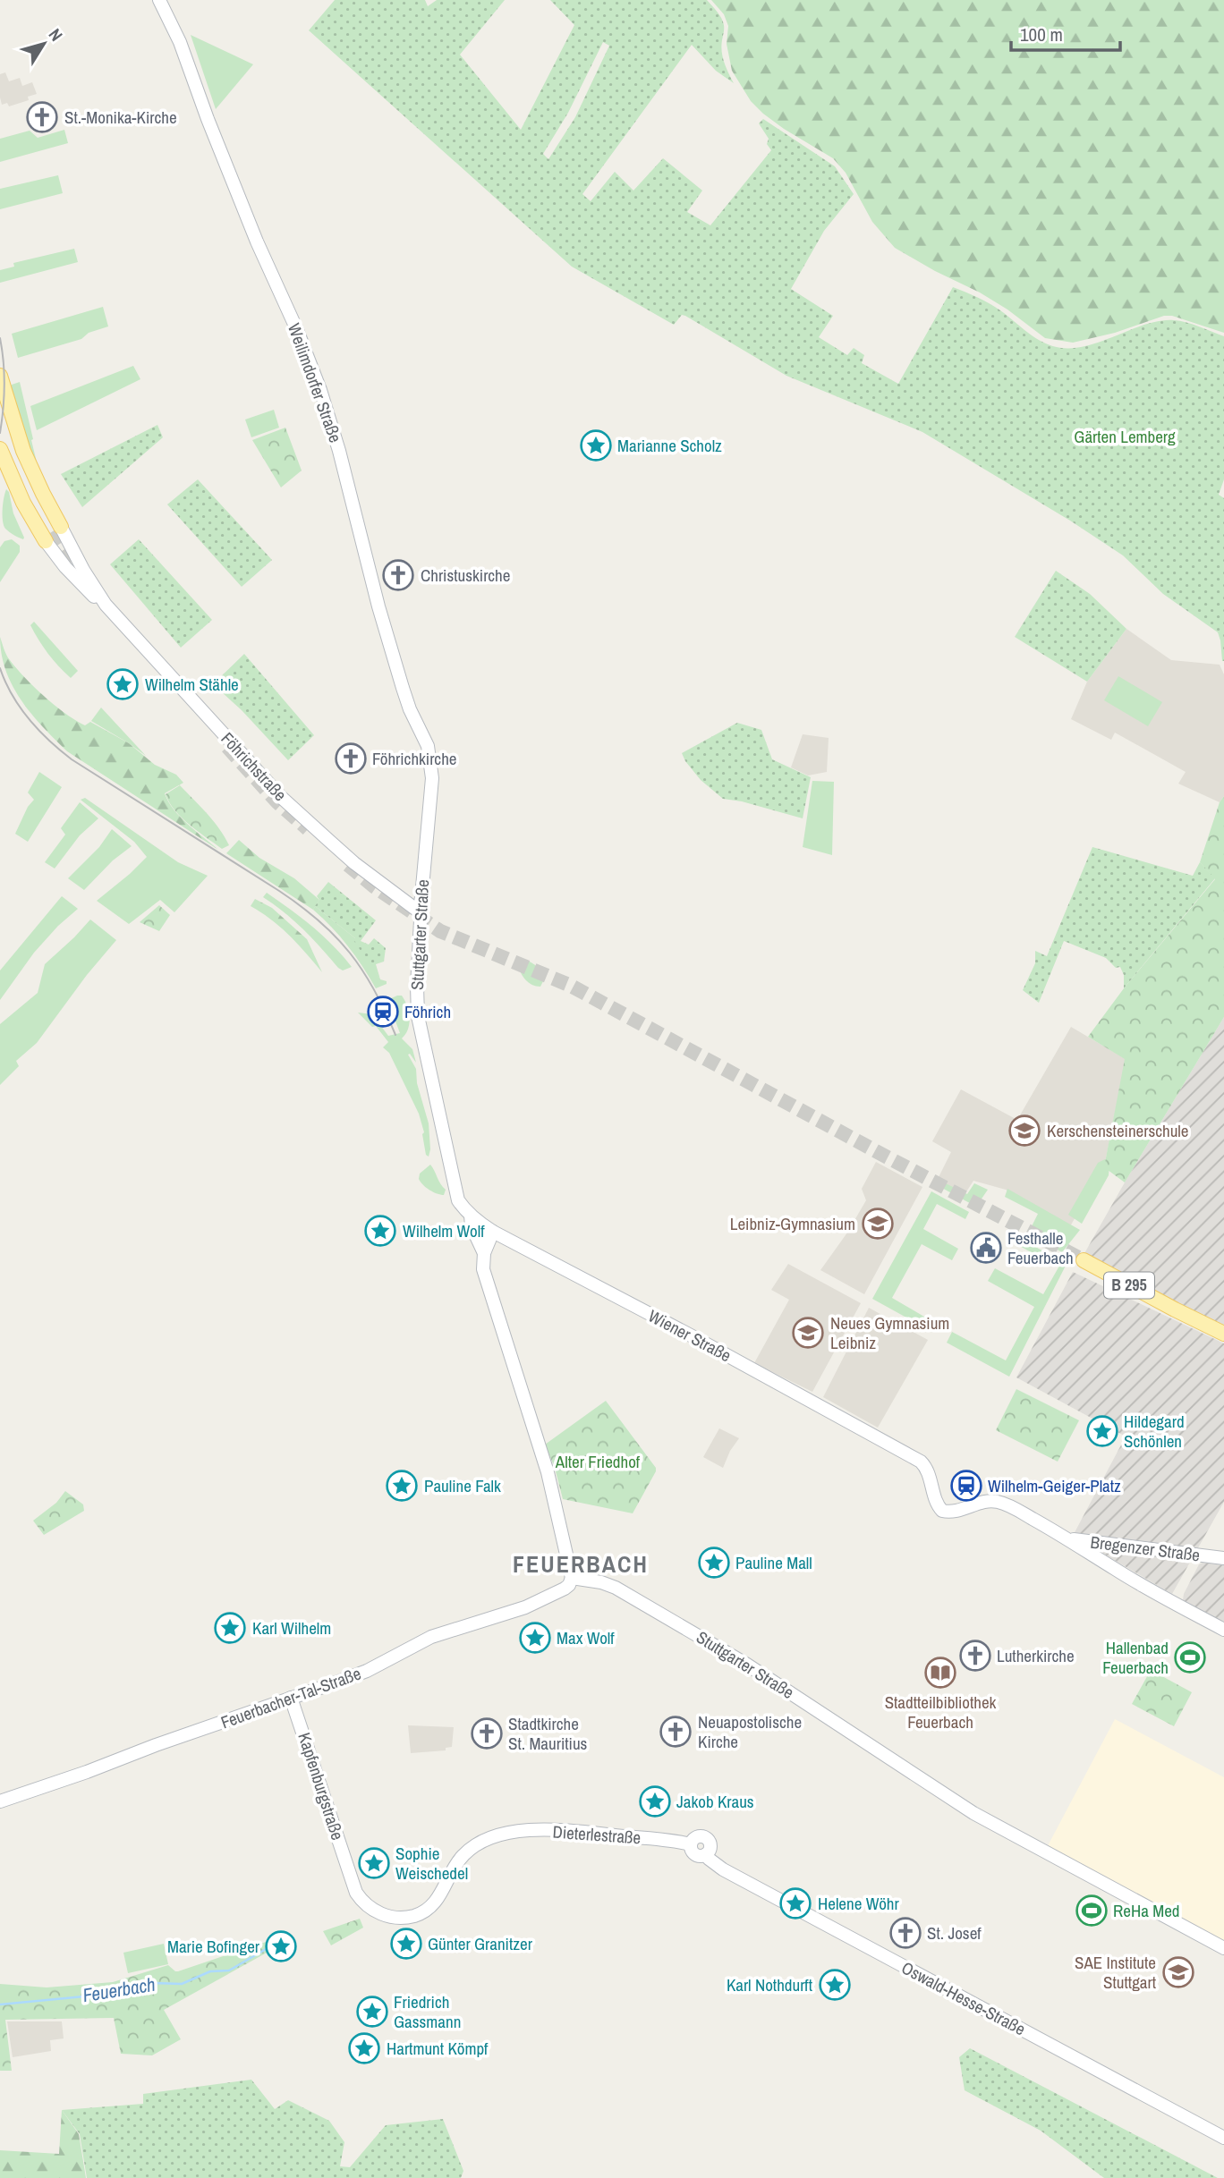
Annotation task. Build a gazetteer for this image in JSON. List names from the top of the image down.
{
  "streets": {
    "main road": ["Föhrichstraße", "B 295"],
    "street": [
      "Weilimdorfer Straße",
      "Stuttgarter Straße",
      "Wiener Straße",
      "Bregenzer Straße",
      "Feuerbacher-Tal-Straße",
      "Kapfenburgstraße",
      "Dieterlestraße",
      "Oswald-Hesse-Straße"
    ]
  },
  "crossings": [
    ["Weilimdorfer Straße", "Stuttgarter Straße"],
    ["Föhrichstraße", "Stuttgarter Straße"],
    ["Stuttgarter Straße", "Wiener Straße"],
    ["Stuttgarter Straße", "Feuerbacher-Tal-Straße"],
    ["Wiener Straße", "Bregenzer Straße"],
    ["Feuerbacher-Tal-Straße", "Kapfenburgstraße"],
    ["Kapfenburgstraße", "Dieterlestraße"],
    ["Dieterlestraße", "Oswald-Hesse-Straße"]
  ],
  "districts": ["FEUERBACH"],
  "water": ["Feuerbach"],
  "parks": ["Gärten Lemberg", "Alter Friedhof"],
  "places": {
    "church": [
      "St.-Monika-Kirche",
      "Christuskirche",
      "Föhrichkirche",
      "Lutherkirche",
      "Neuapostolische Kirche",
      "Stadtkirche St. Mauritius",
      "St. Josef"
    ],
    "place": [
      "Marianne Scholz",
      "Wilhelm Stähle",
      "Wilhelm Wolf",
      "Hildegard Schönlen",
      "Pauline Falk",
      "Pauline Mall",
      "Karl Wilhelm",
      "Max Wolf",
      "Jakob Kraus",
      "Sophie Weischedel",
      "Helene Wöhr",
      "Günter Granitzer",
      "Marie Bofinger",
      "Karl Nothdurft",
      "Friedrich Gassmann",
      "Hartmunt Kömpf"
    ],
    "station": ["Föhrich", "Wilhelm-Geiger-Platz"],
    "school or university": [
      "Kerschensteinerschule",
      "Leibniz-Gymnasium",
      "Neues Gymnasium Leibniz",
      "SAE Institute Stuttgart"
    ],
    "public building": ["Festhalle Feuerbach"],
    "sports": ["Hallenbad Feuerbach", "ReHa Med"],
    "library": ["Stadtteilbibliothek Feuerbach"]
  },
  "scale_bar": "100 m",
  "north": "top right"
}
